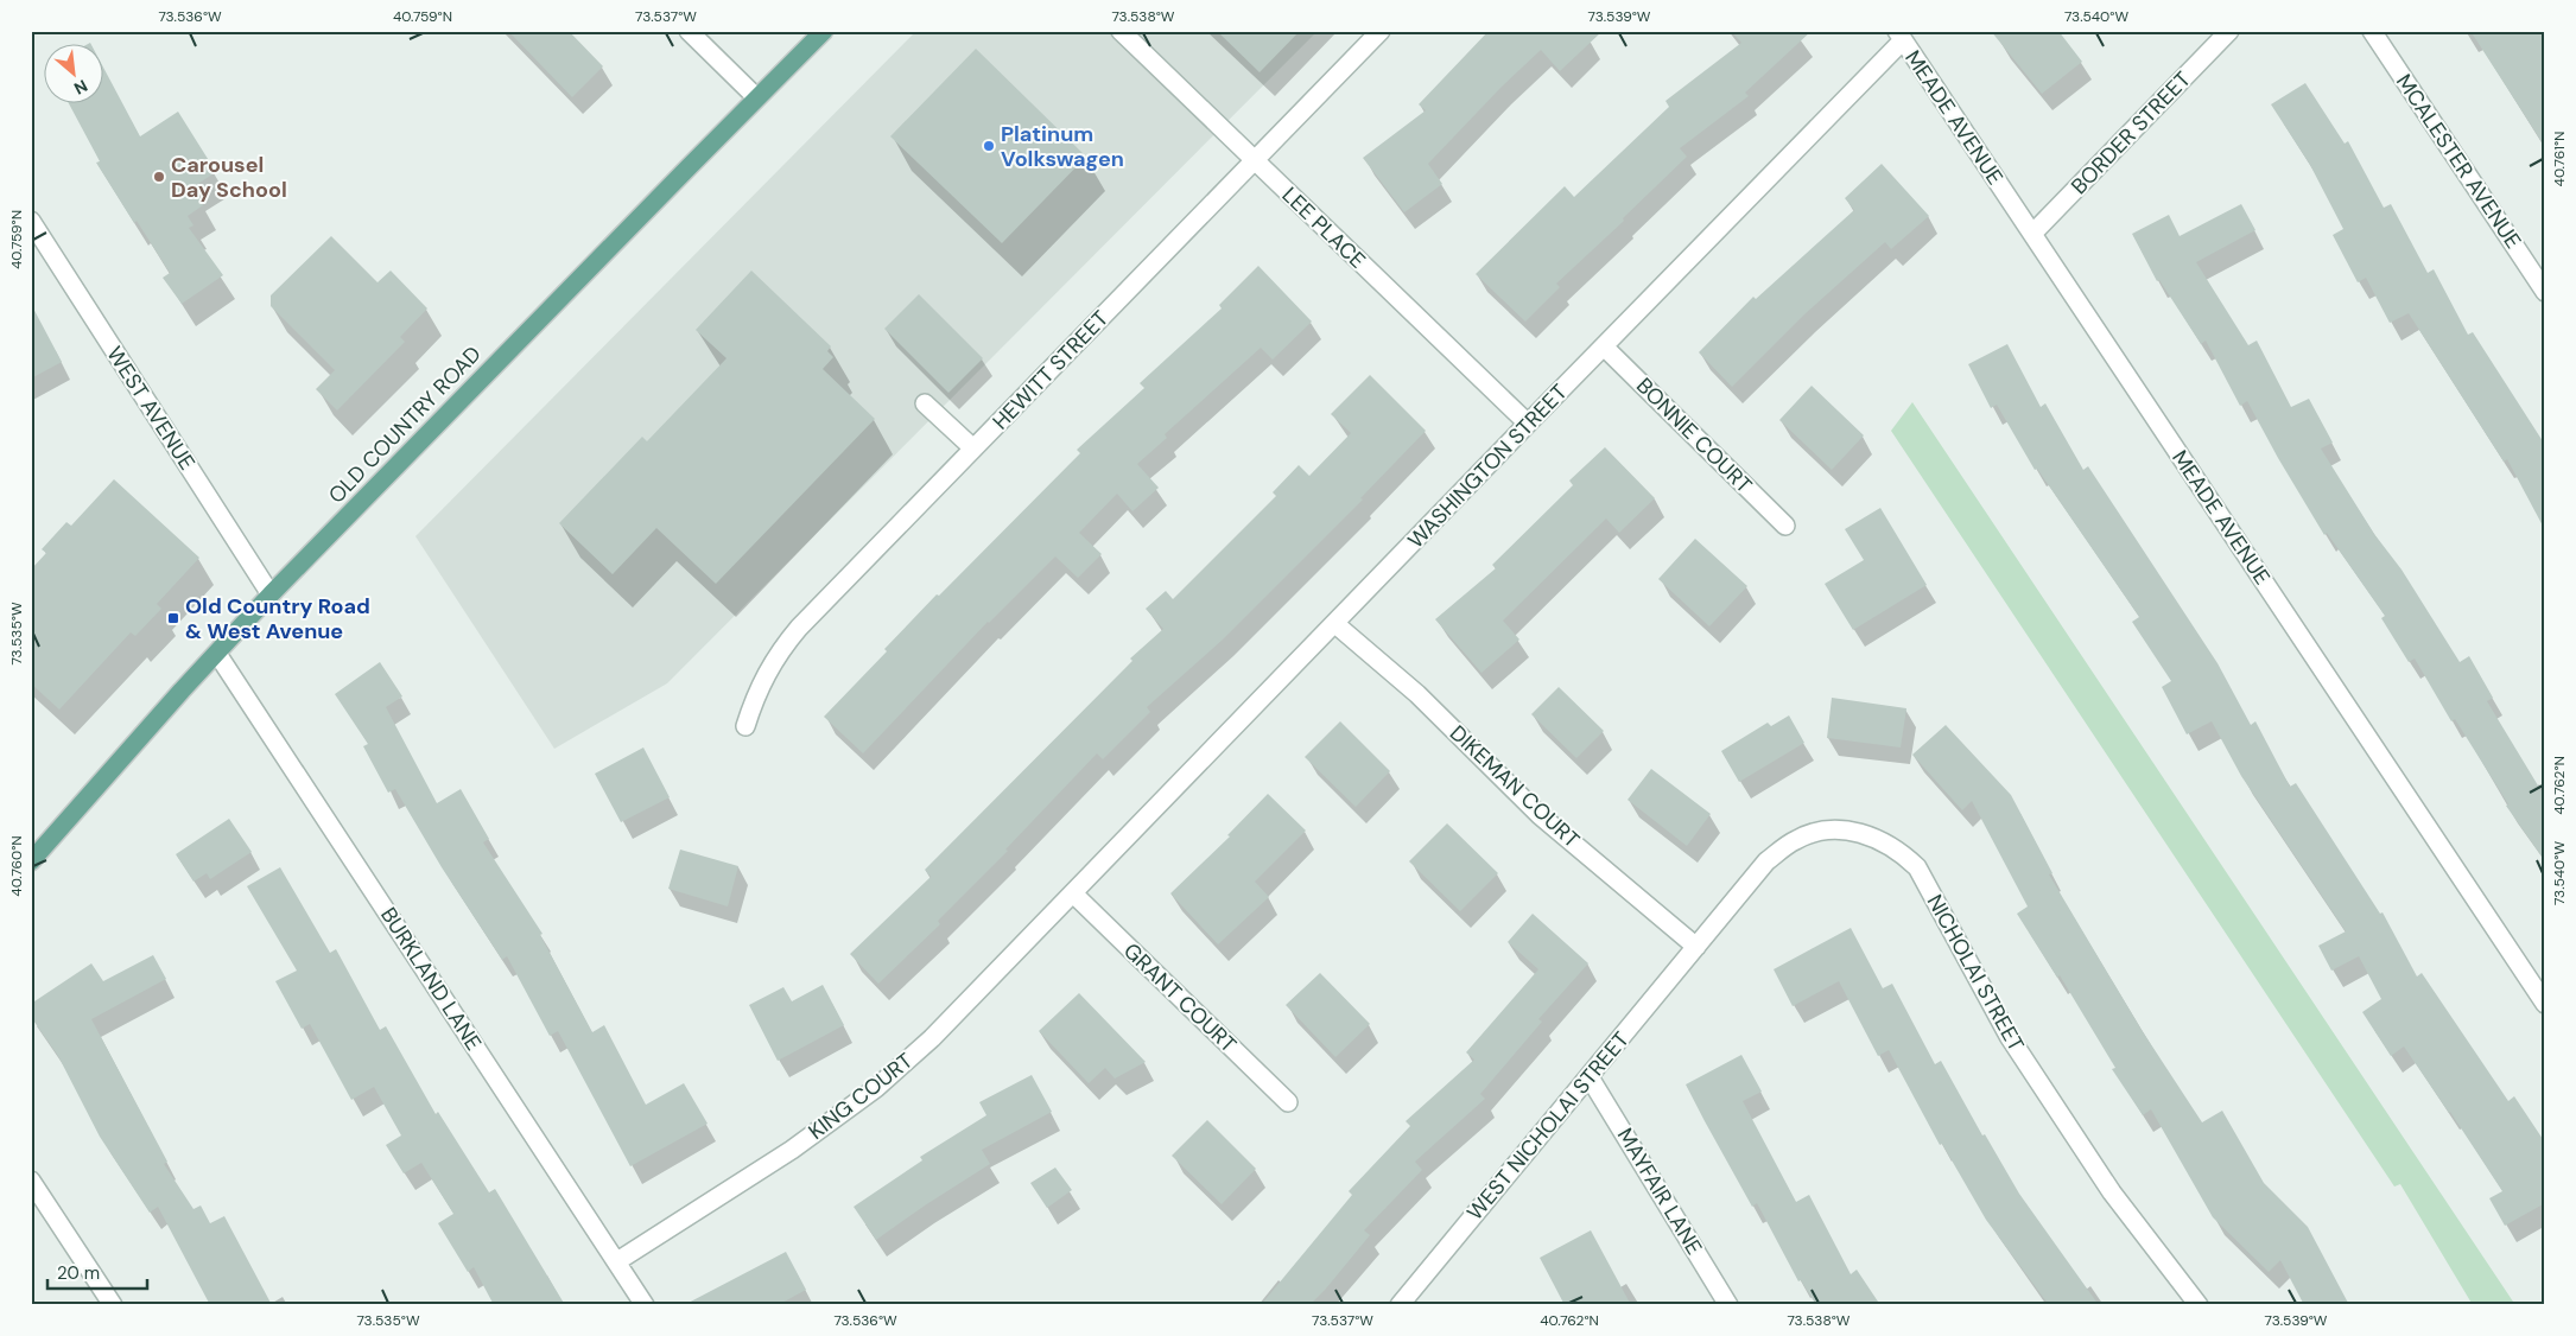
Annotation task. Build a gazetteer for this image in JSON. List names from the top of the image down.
{
  "streets": {
    "main road": ["OLD COUNTRY ROAD"],
    "street": [
      "MEADE AVENUE",
      "BORDER STREET",
      "MCALESTER AVENUE",
      "LEE PLACE",
      "HEWITT STREET",
      "WEST AVENUE",
      "BONNIE COURT",
      "WASHINGTON STREET",
      "DIKEMAN COURT",
      "NICHOLAI STREET",
      "BURKLAND LANE",
      "GRANT COURT",
      "KING COURT",
      "WEST NICHOLAI STREET",
      "MAYFAIR LANE"
    ]
  },
  "crossings": [
    ["MEADE AVENUE", "BORDER STREET"],
    ["MEADE AVENUE", "WASHINGTON STREET"],
    ["LEE PLACE", "HEWITT STREET"],
    ["LEE PLACE", "WASHINGTON STREET"],
    ["WEST AVENUE", "OLD COUNTRY ROAD"],
    ["OLD COUNTRY ROAD", "BURKLAND LANE"],
    ["BONNIE COURT", "WASHINGTON STREET"],
    ["WASHINGTON STREET", "DIKEMAN COURT"],
    ["WASHINGTON STREET", "GRANT COURT"],
    ["WASHINGTON STREET", "KING COURT"],
    ["DIKEMAN COURT", "NICHOLAI STREET"],
    ["DIKEMAN COURT", "WEST NICHOLAI STREET"],
    ["NICHOLAI STREET", "WEST NICHOLAI STREET"],
    ["BURKLAND LANE", "KING COURT"],
    ["GRANT COURT", "KING COURT"],
    ["WEST NICHOLAI STREET", "MAYFAIR LANE"]
  ],
  "places": {
    "other": ["Platinum Volkswagen", "Carousel Day School"],
    "transit": ["Old Country Road & West Avenue"]
  },
  "scale_bar": "20 m",
  "north": "bottom right",
  "coordinates": [
    "73.536°W",
    "40.759°N",
    "73.537°W",
    "73.538°W",
    "73.539°W",
    "73.540°W",
    "40.761°N",
    "73.535°W",
    "40.762°N",
    "40.760°N"
  ]
}
